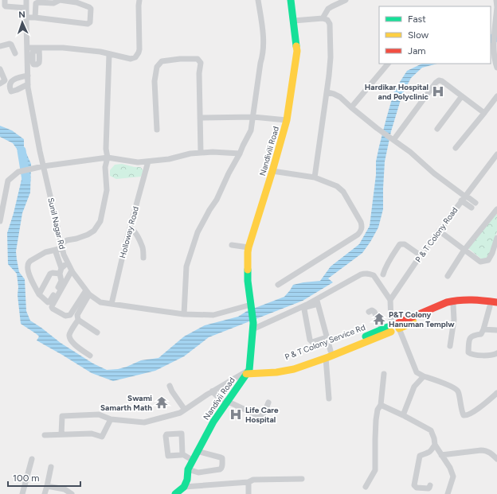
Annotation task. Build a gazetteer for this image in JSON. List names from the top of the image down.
{
  "streets": {
    "street": [
      "Nandivili Road",
      "Sunil Nagar Rd",
      "Holloway Road",
      "P & T Colony Road",
      "P & T Colony Service Rd",
      "Nandivii Road"
    ]
  },
  "crossings": [
    ["Nandivili Road", "Sunil Nagar Rd"],
    ["Nandivili Road", "Nandivii Road"],
    ["Sunil Nagar Rd", "Holloway Road"],
    ["Sunil Nagar Rd", "Nandivii Road"],
    ["P & T Colony Service Rd", "Nandivii Road"]
  ],
  "places": {
    "hospital": ["Hardikar Hospital and Polyclinic", "Life Care Hospital"],
    "temple": ["P&T Colony Hanuman Templw", "Swami Samarth Math"]
  },
  "legend": ["Fast", "Slow", "Jam"],
  "scale_bar": "100 m",
  "north": "top"
}
